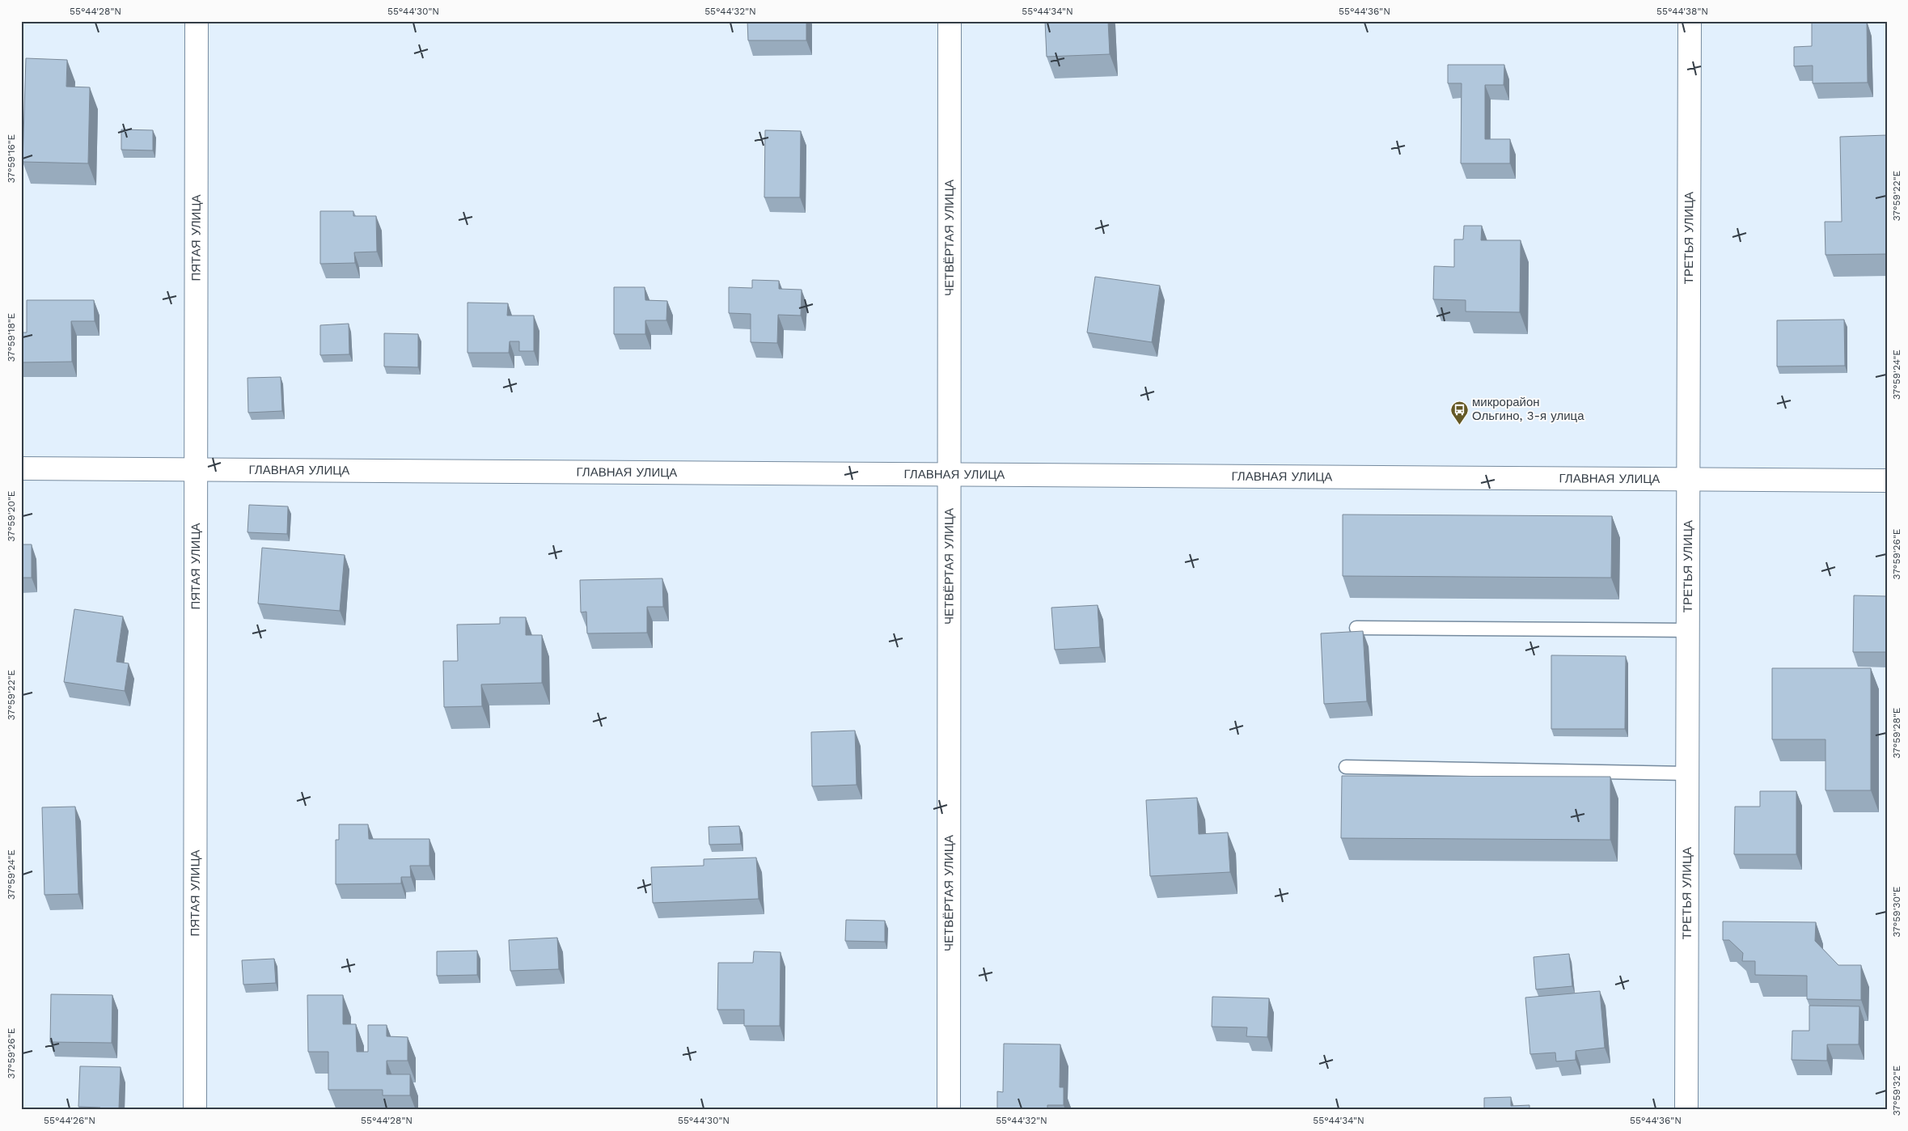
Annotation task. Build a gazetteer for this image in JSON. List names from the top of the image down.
{
  "streets": {
    "street": [
      "ПЯТАЯ УЛИЦА",
      "ЧЕТВЁРТАЯ УЛИЦА",
      "ТРЕТЬЯ УЛИЦА",
      "ГЛАВНАЯ УЛИЦА"
    ]
  },
  "crossings": [
    ["ПЯТАЯ УЛИЦА", "ГЛАВНАЯ УЛИЦА"],
    ["ЧЕТВЁРТАЯ УЛИЦА", "ГЛАВНАЯ УЛИЦА"],
    ["ТРЕТЬЯ УЛИЦА", "ГЛАВНАЯ УЛИЦА"]
  ],
  "places": {
    "bus stop": ["микрорайон Ольгино, 3-я улица"]
  },
  "coordinates": [
    "55°44'28\"N",
    "55°44'30\"N",
    "55°44'32\"N",
    "55°44'34\"N",
    "55°44'36\"N",
    "55°44'38\"N",
    "37°59'16\"E",
    "37°59'22\"E",
    "37°59'18\"E",
    "37°59'24\"E",
    "37°59'20\"E",
    "37°59'26\"E",
    "37°59'28\"E",
    "37°59'30\"E",
    "37°59'32\"E",
    "55°44'26\"N"
  ]
}
